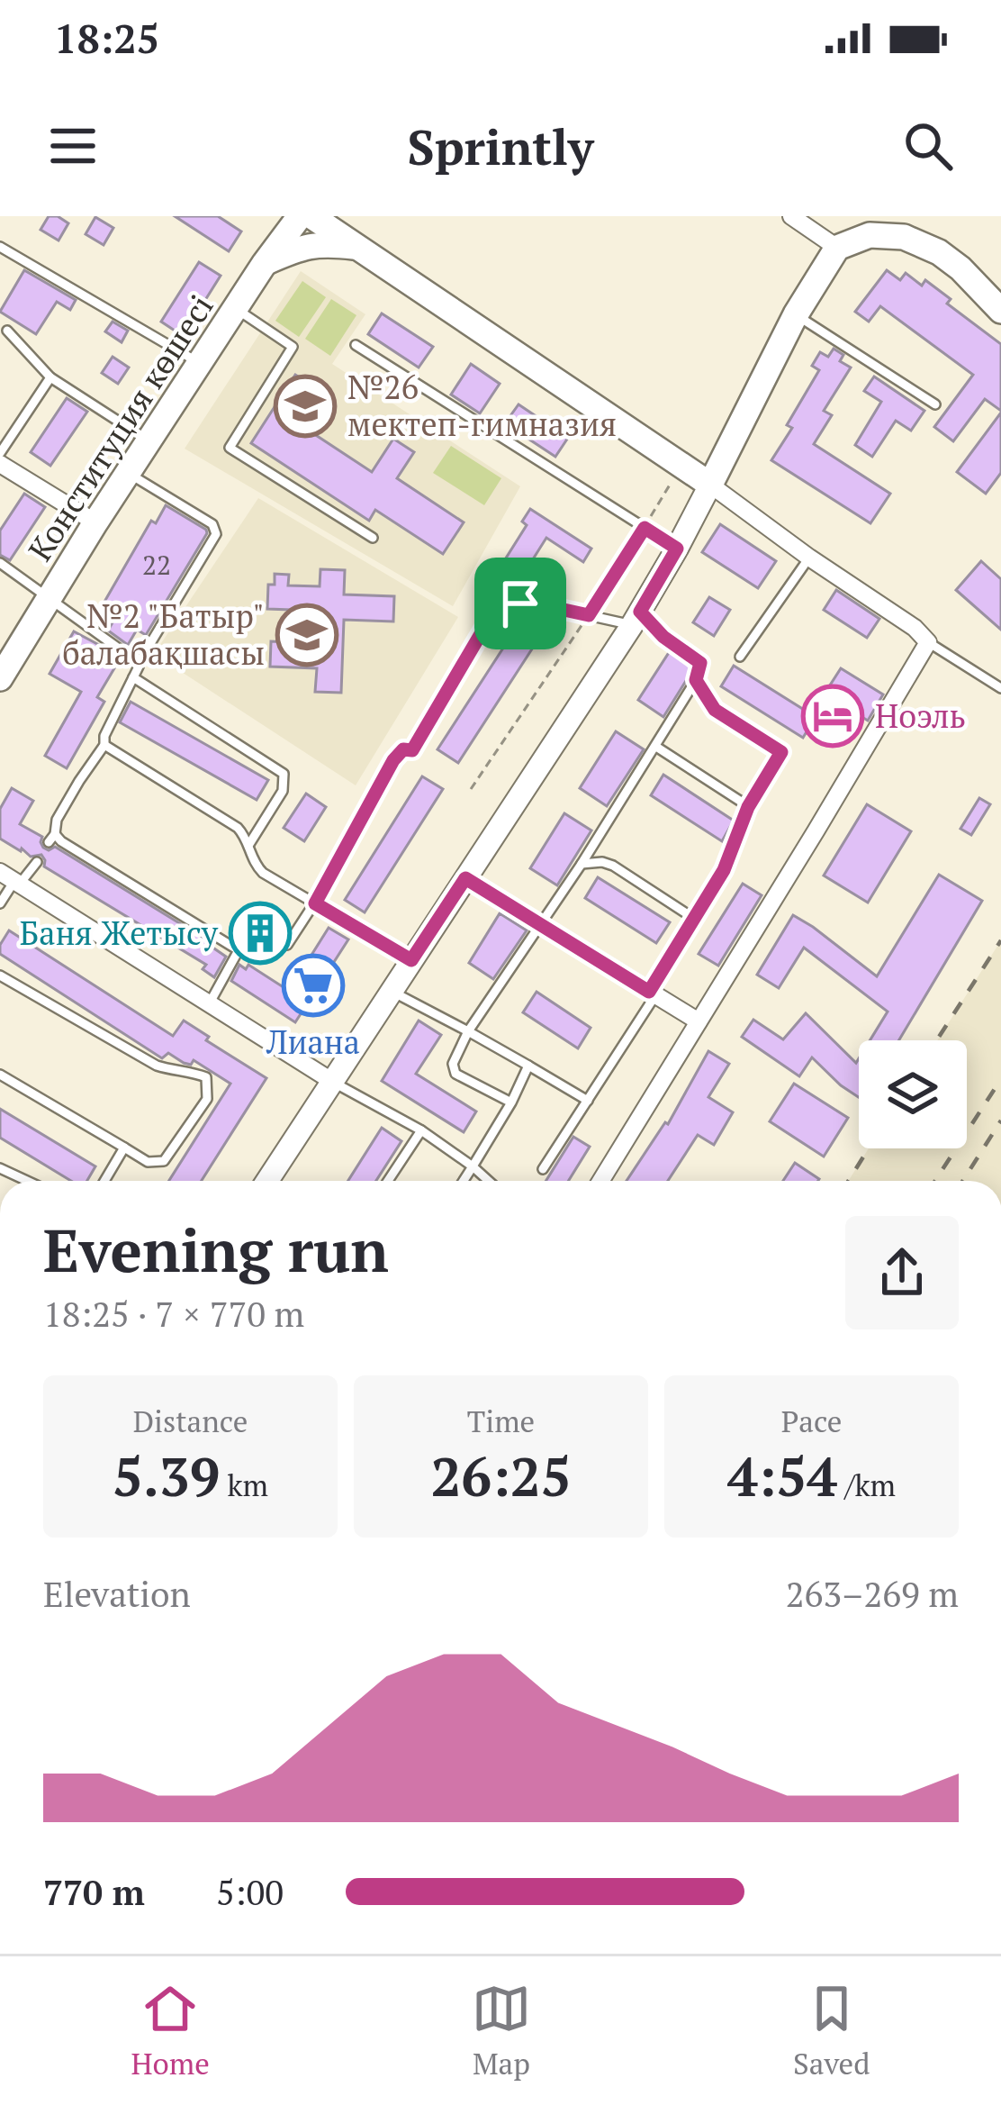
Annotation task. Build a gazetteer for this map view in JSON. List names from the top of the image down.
{
  "streets": {
    "main road": ["Конституция көшесі"]
  },
  "places": {
    "school or university": ["№26 мектеп-гимназия", "№2 \"Батыр\" балабақшасы"],
    "hotel": ["Ноэль"],
    "building": ["Баня Жетысу"],
    "supermarket": ["Лиана"]
  },
  "house_numbers": ["22"],
  "page": {
    "status": "18:25",
    "header": "Sprintly",
    "heading": ["Evening run", "18:25 · 7 × 770 m"],
    "stats": [
      ["Distance", "5.39 km"],
      ["Time", "26:25"],
      ["Pace", "4:54 /km"]
    ],
    "chart": ["Elevation", "263–269 m"],
    "list": [
      {
        "name": "770 m",
        "note": "5:00"
      }
    ],
    "tabs": ["Home", "Map", "Saved"]
  }
}
